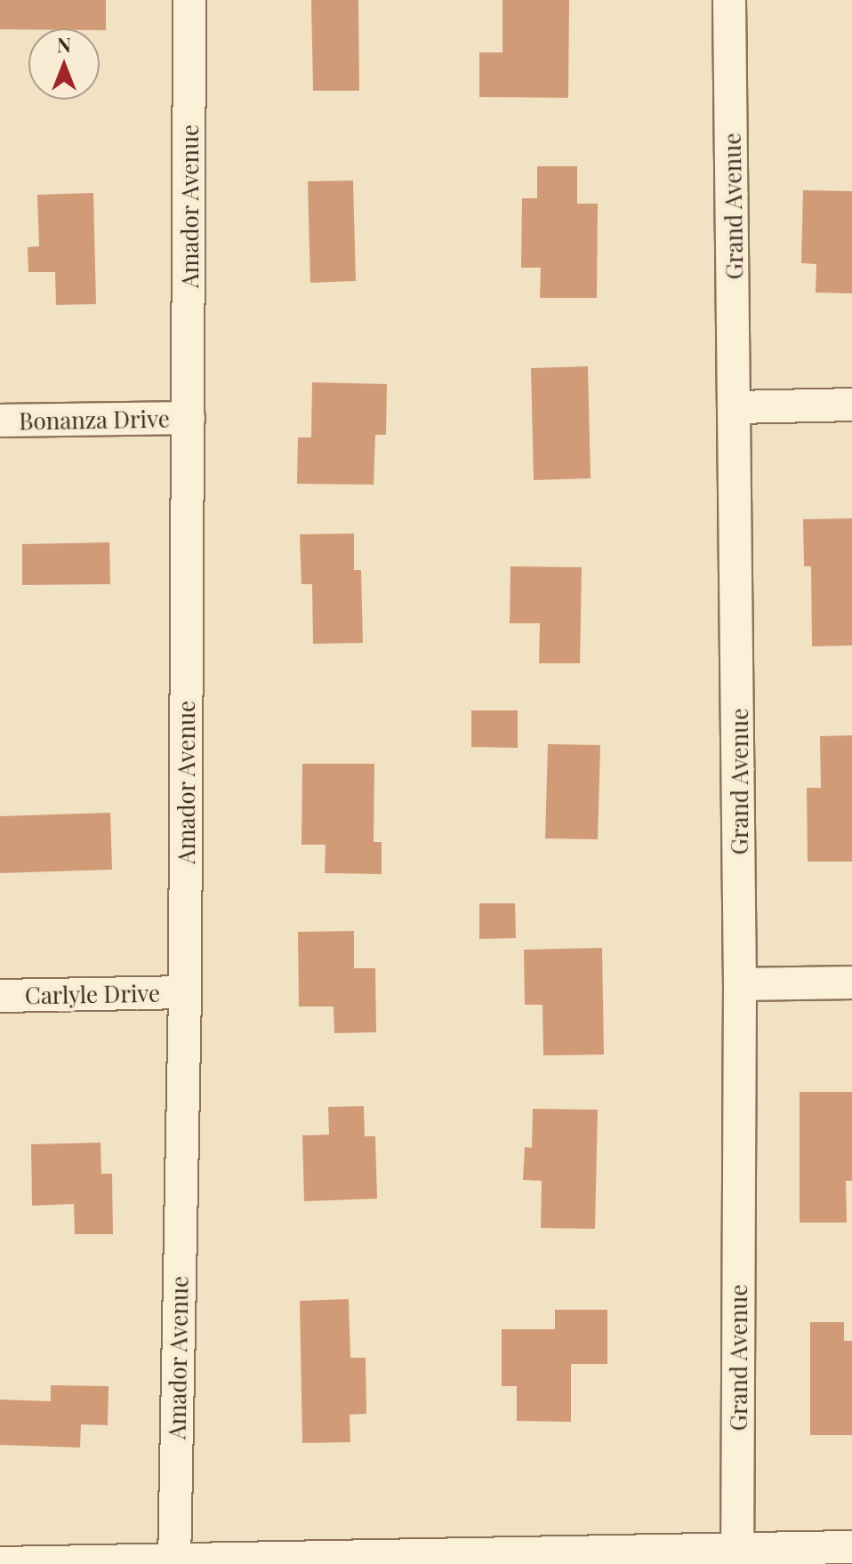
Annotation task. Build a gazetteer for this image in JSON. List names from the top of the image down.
{
  "streets": {
    "street": [
      "Amador Avenue",
      "Grand Avenue",
      "Bonanza Drive",
      "Carlyle Drive"
    ]
  },
  "crossings": [
    ["Amador Avenue", "Bonanza Drive"],
    ["Amador Avenue", "Carlyle Drive"]
  ],
  "north": "top"
}
